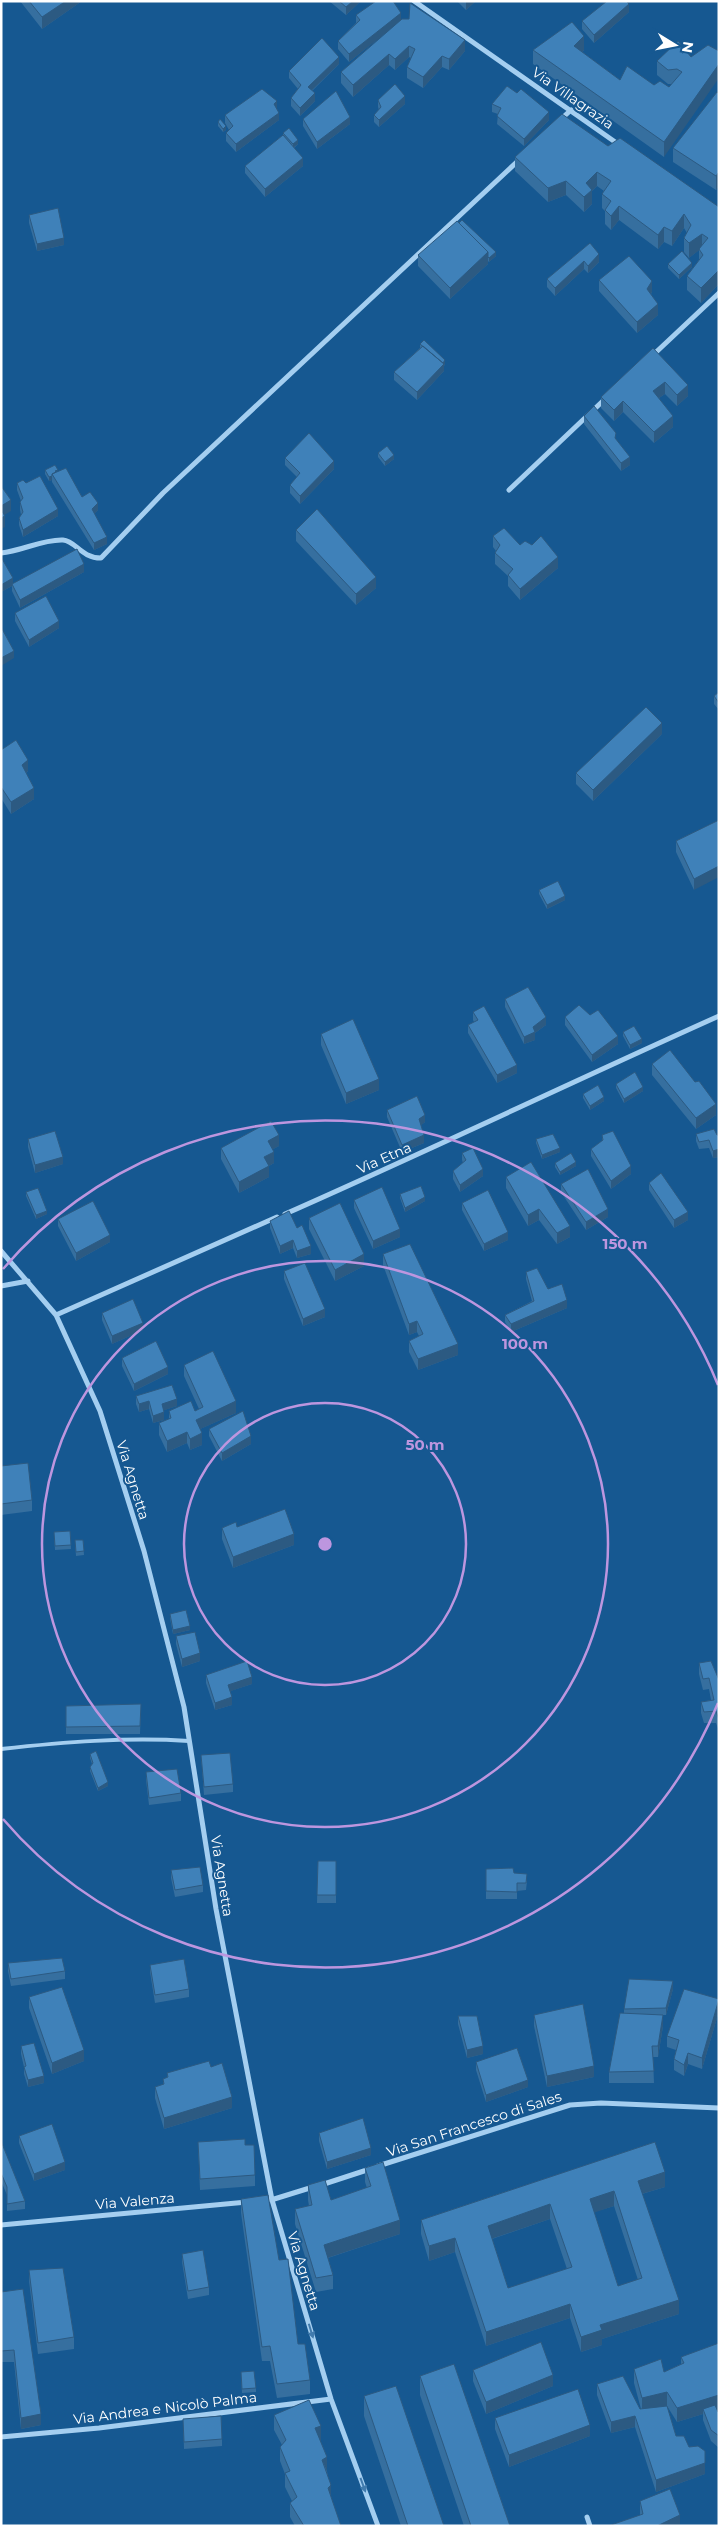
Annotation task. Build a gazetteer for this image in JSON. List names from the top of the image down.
{
  "streets": {
    "street": [
      "Via Villagrazia",
      "Via Etna",
      "Via Agnetta",
      "Via San Francesco di Sales",
      "Via Valenza",
      "Via Andrea e Nicolò Palma"
    ]
  },
  "crossings": [
    ["Via Etna", "Via Agnetta"],
    ["Via Agnetta", "Via San Francesco di Sales"],
    ["Via Agnetta", "Via Andrea e Nicolò Palma"]
  ],
  "north": "right",
  "rings": ["150 m", "100 m", "50 m"]
}
